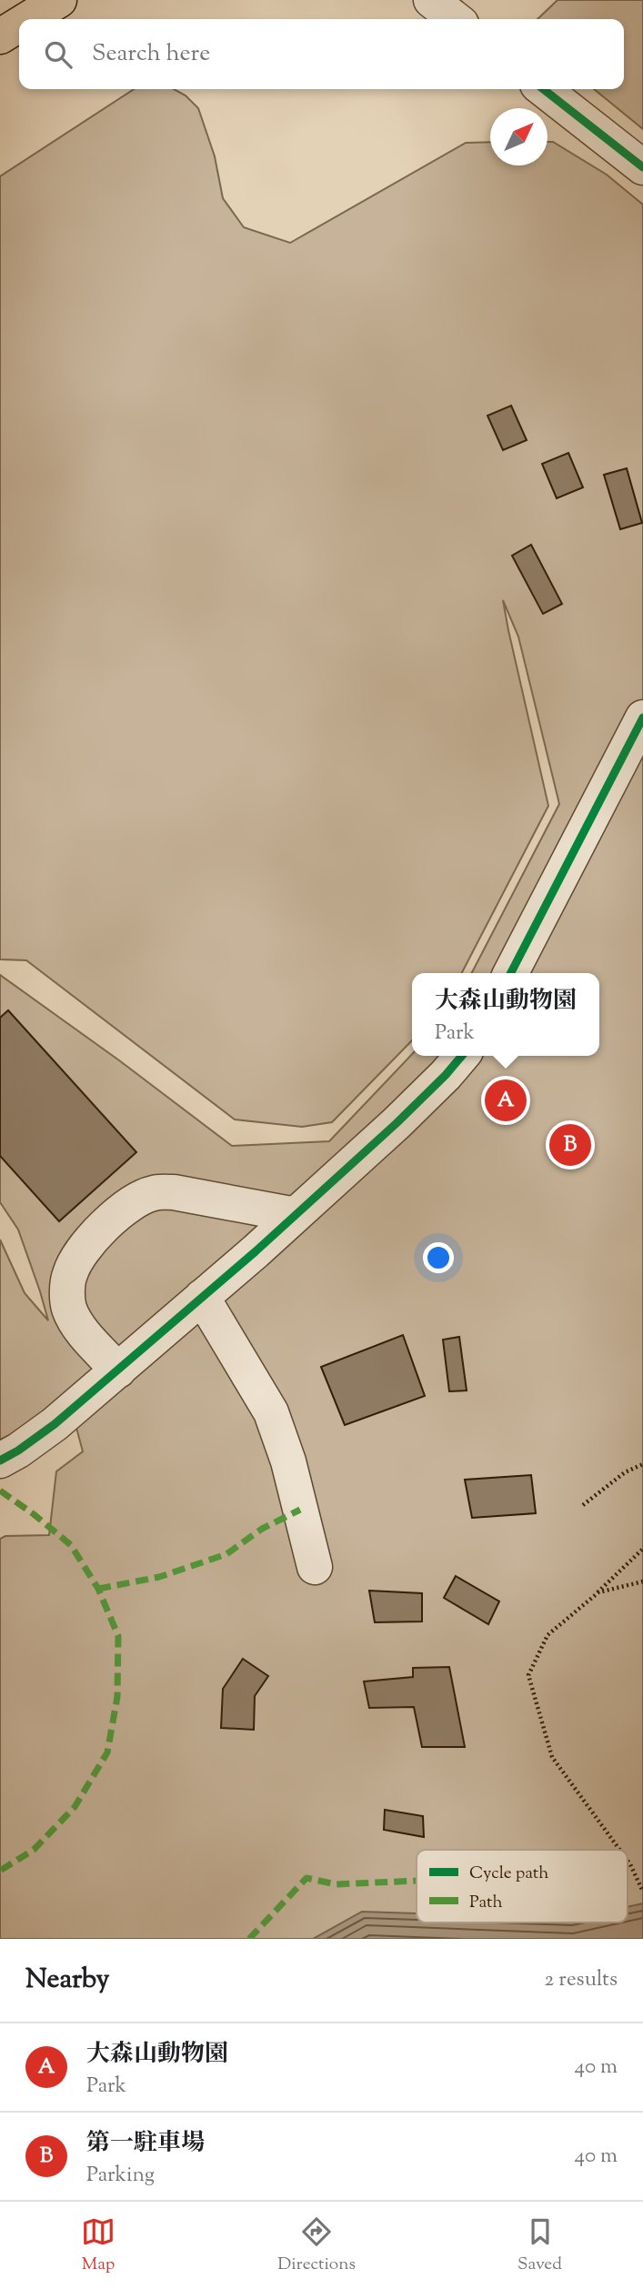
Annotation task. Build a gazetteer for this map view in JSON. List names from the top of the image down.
{
  "legend": ["Cycle path", "Path"],
  "north": "top right",
  "page": {
    "search": "Search here",
    "popup": ["大森山動物園", "Park"],
    "pins": ["A", "B"],
    "heading": ["Nearby", "2 results"],
    "list": [
      {
        "mark": "A",
        "name": "大森山動物園",
        "note": "Park",
        "value": "40 m"
      },
      {
        "mark": "B",
        "name": "第一駐車場",
        "note": "Parking",
        "value": "40 m"
      }
    ],
    "nav": ["Map", "Directions", "Saved"]
  }
}
